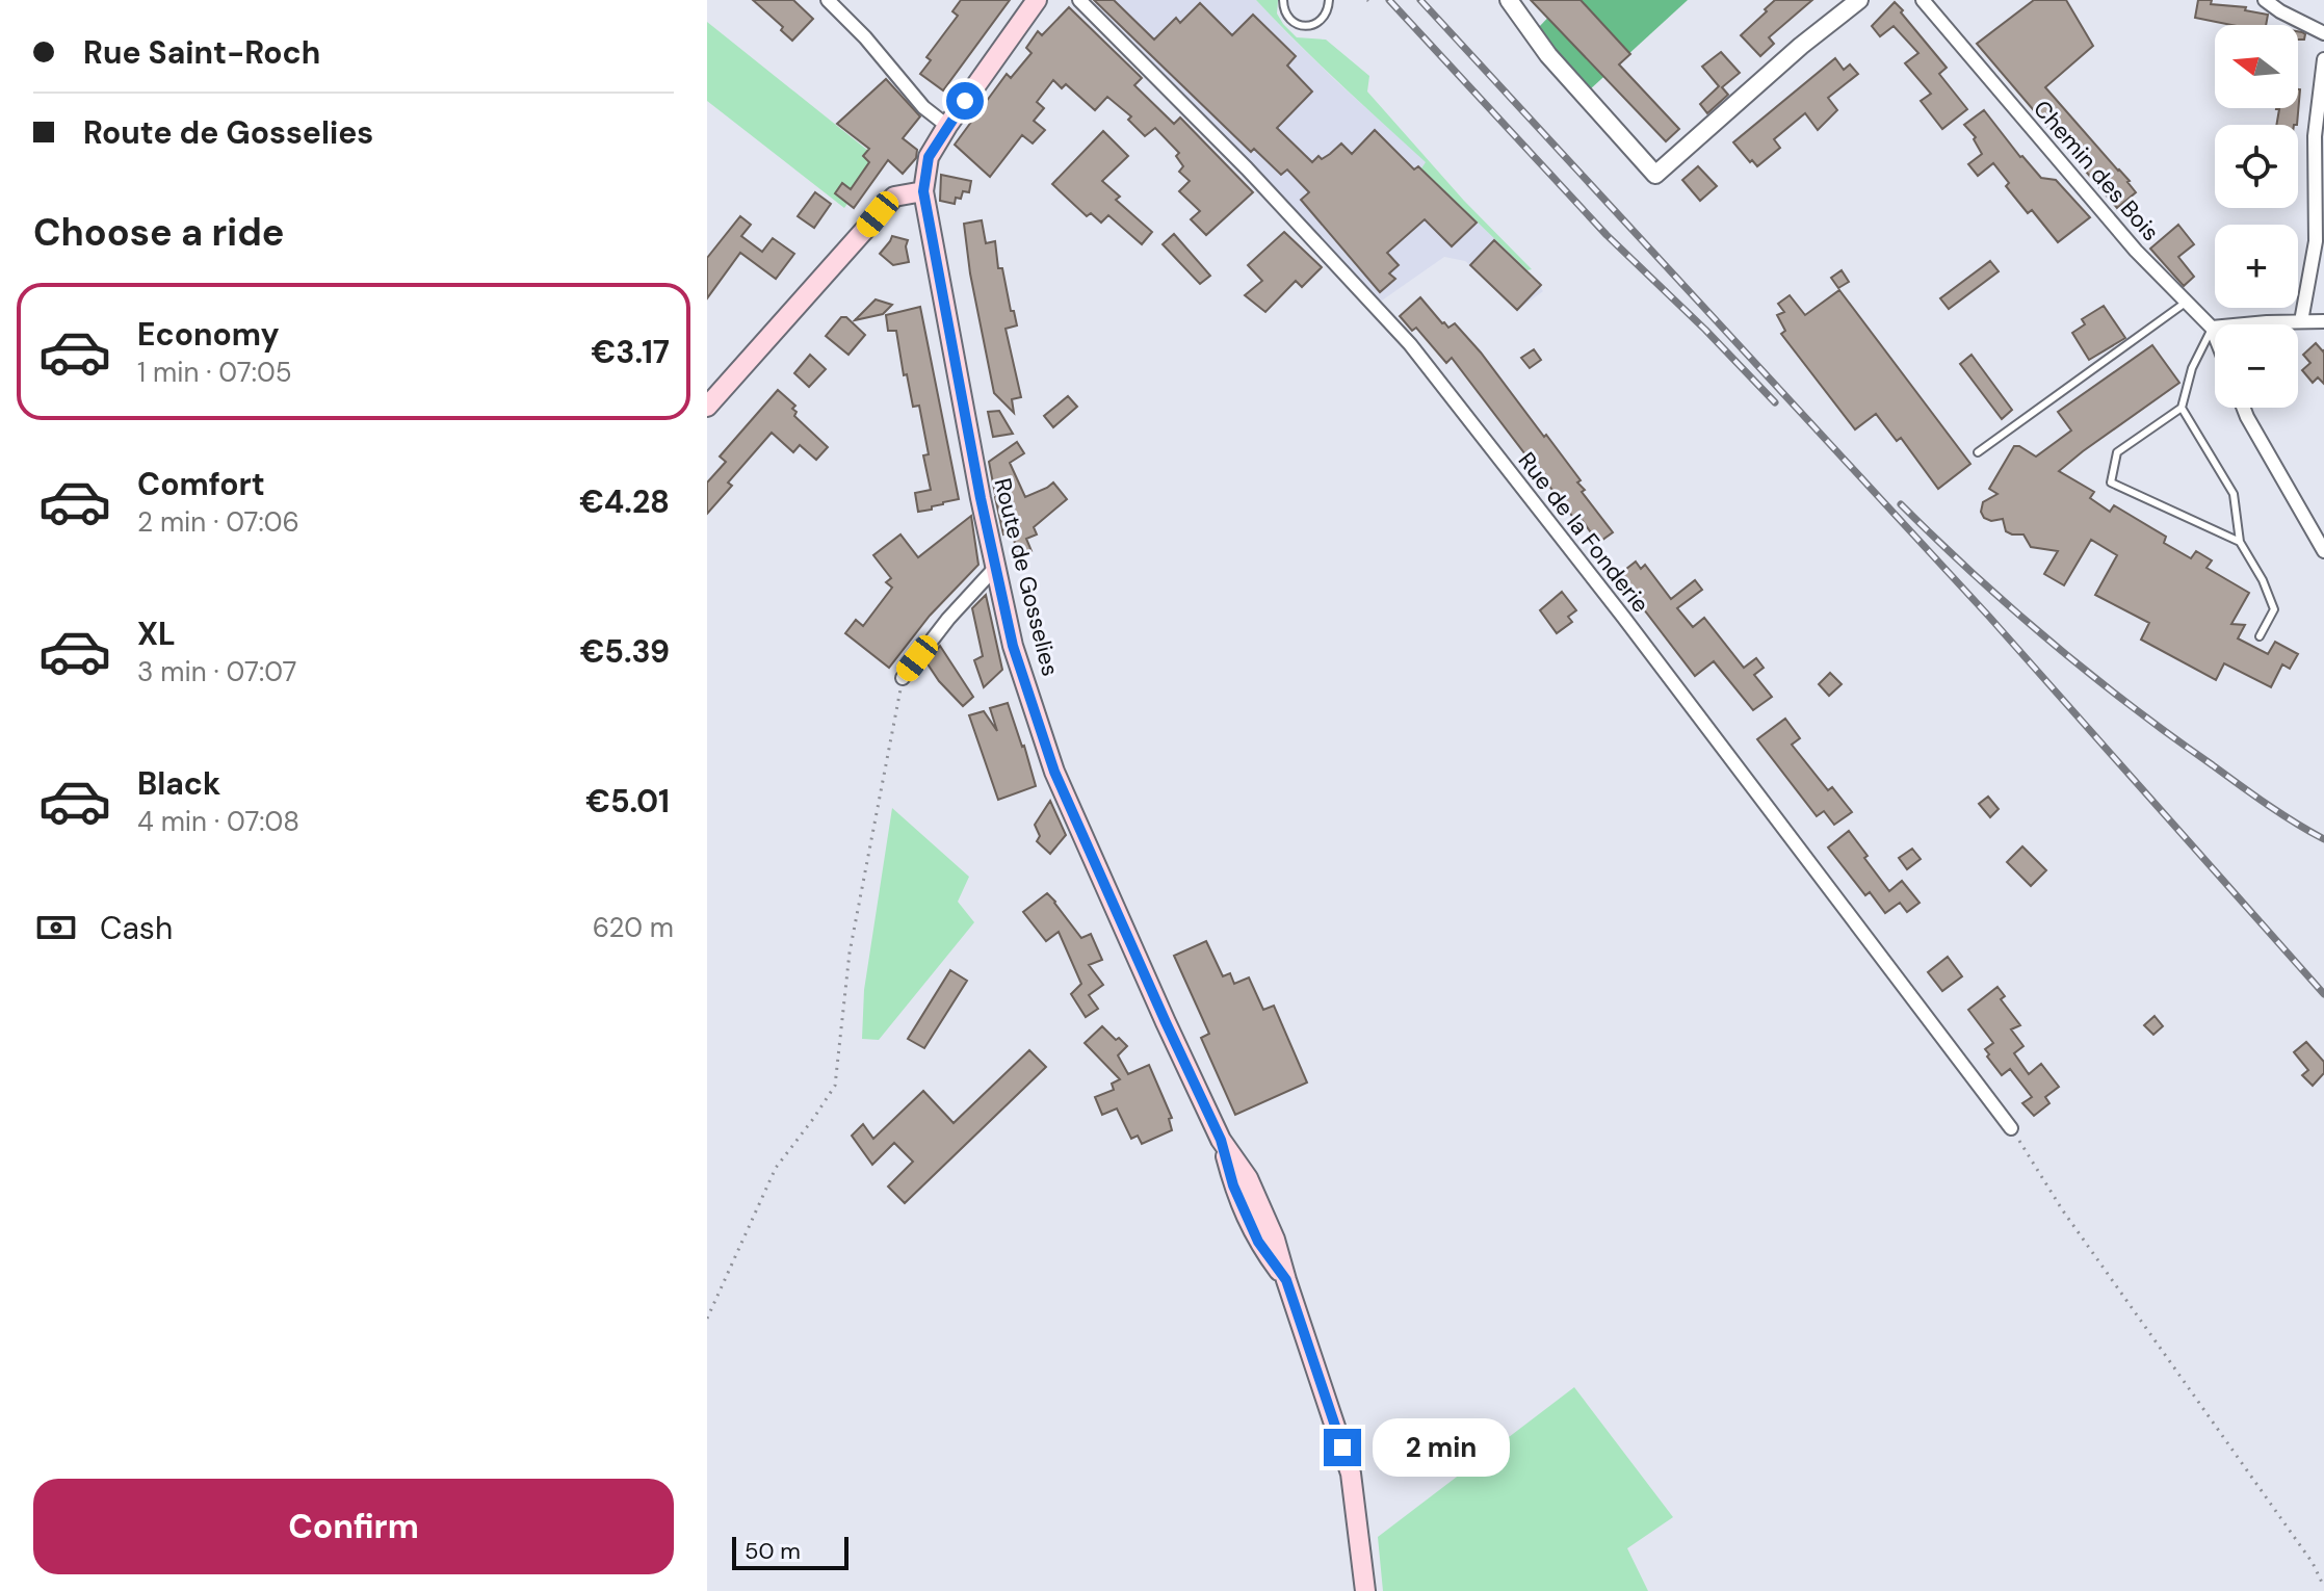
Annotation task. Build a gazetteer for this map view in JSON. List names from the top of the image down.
{
  "streets": {
    "main road": ["Route de Gosselies"],
    "street": ["Chemin des Bois", "Rue de la Fonderie"]
  },
  "scale_bar": "50 m",
  "north": "left",
  "page": {
    "banner": ["Rue Saint-Roch", "Route de Gosselies"],
    "map_buttons": ["+", "−"],
    "heading": "Choose a ride",
    "list": [
      {
        "name": "Economy",
        "note": "1 min · 07:05",
        "value": "€3.17"
      },
      {
        "name": "Comfort",
        "note": "2 min · 07:06",
        "value": "€4.28"
      },
      {
        "name": "XL",
        "note": "3 min · 07:07",
        "value": "€5.39"
      },
      {
        "name": "Black",
        "note": "4 min · 07:08",
        "value": "€5.01"
      }
    ],
    "pay": ["Cash", "620 m"],
    "bubble": "2 min",
    "buttons": "Confirm",
    "scale": "50 m"
  }
}
